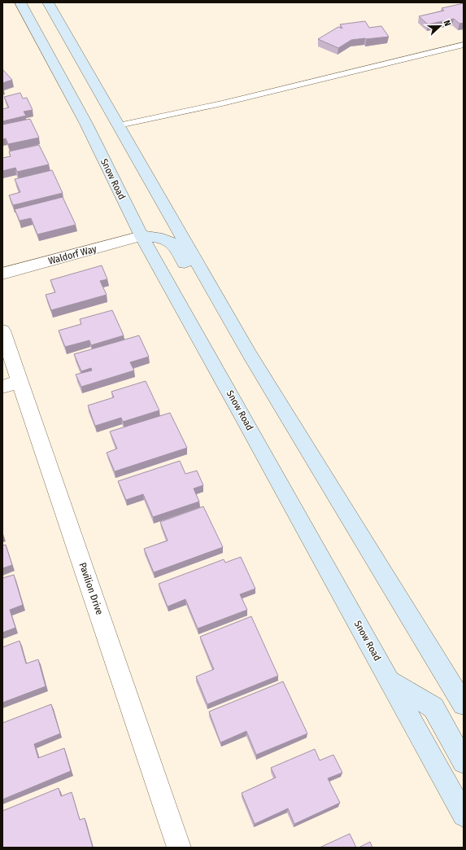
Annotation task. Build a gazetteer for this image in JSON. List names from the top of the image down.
{
  "streets": {
    "main road": ["Snow Road"],
    "street": ["Waldorf Way", "Pavilion Drive"]
  },
  "crossings": [
    ["Snow Road", "Waldorf Way"]
  ],
  "north": "right"
}
